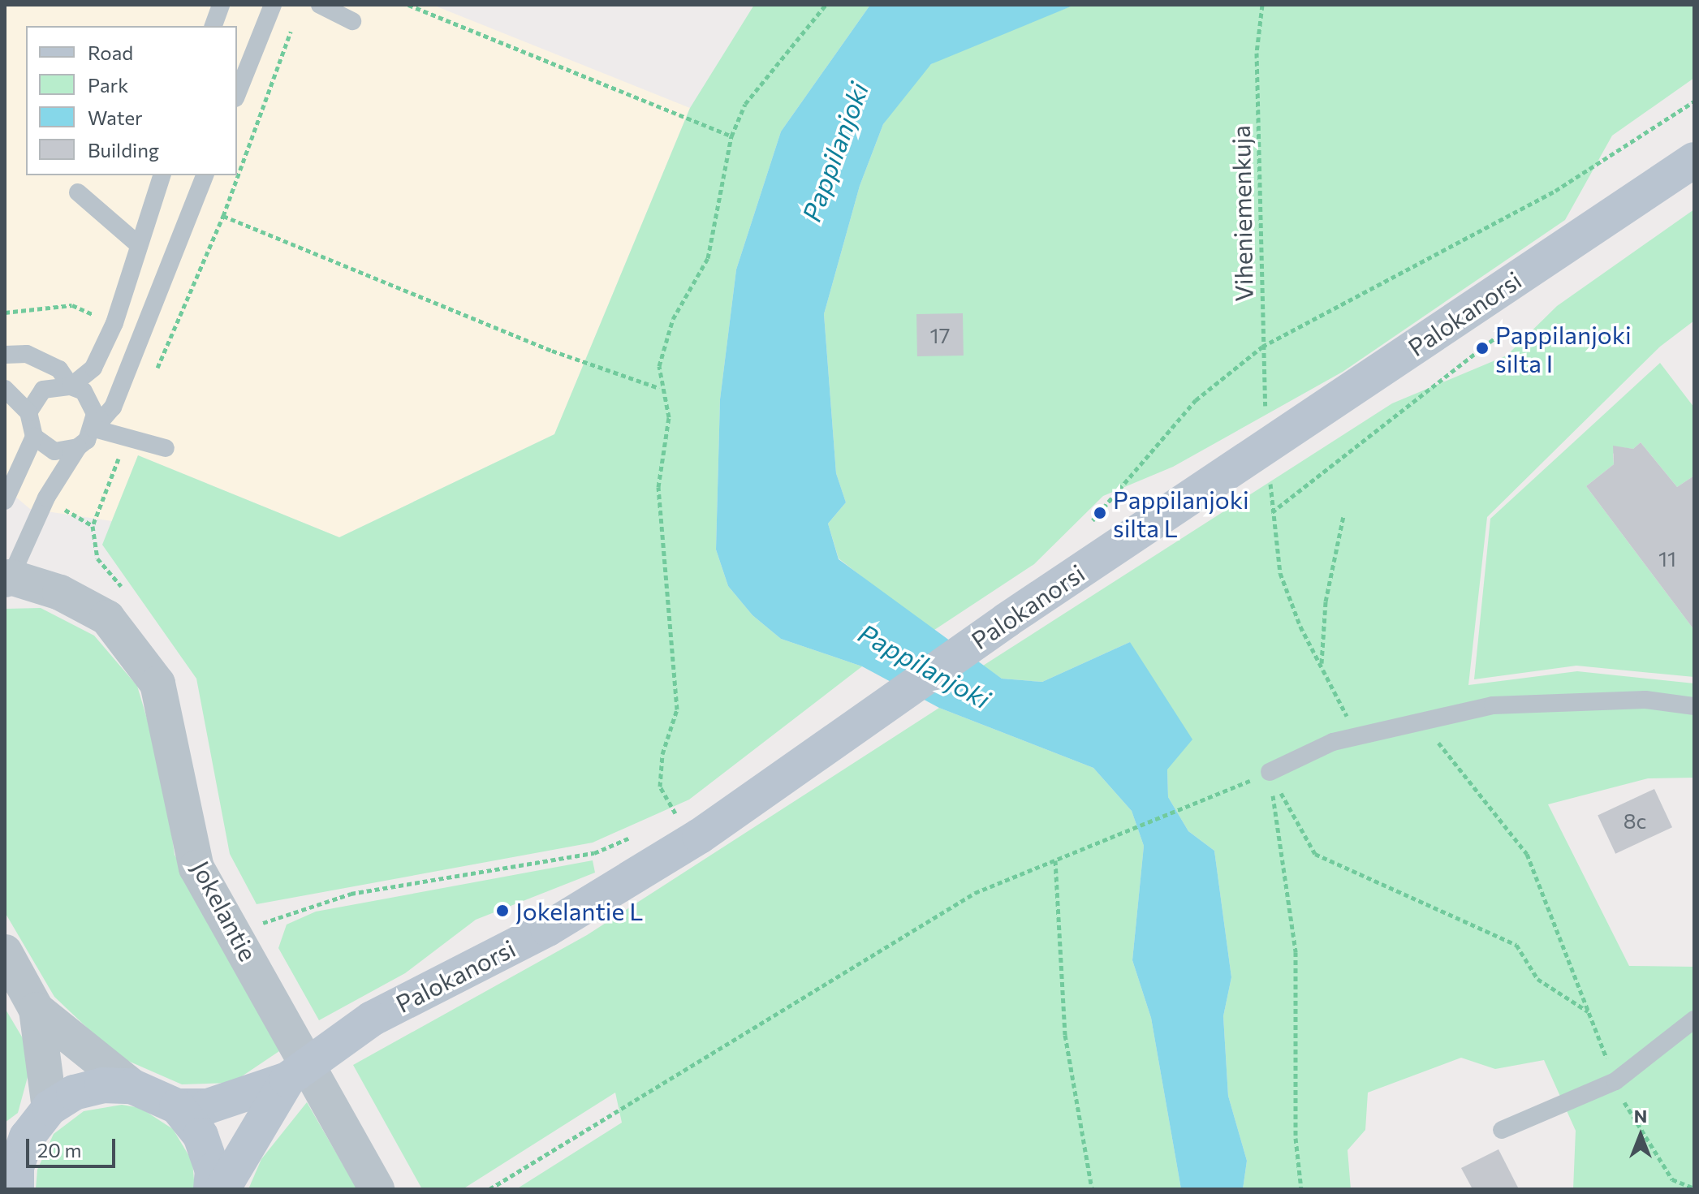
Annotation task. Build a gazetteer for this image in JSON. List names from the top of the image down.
{
  "streets": {
    "main road": ["Palokanorsi"],
    "street": ["Jokelantie"],
    "path": ["Viheniemenkuja"]
  },
  "water": ["Pappilanjoki"],
  "places": ["Pappilanjoki silta I", "Pappilanjoki silta L", "Jokelantie L"],
  "house_numbers": ["17", "11", "8c"],
  "legend": [
    "Road",
    "Park",
    "Water",
    "Building"
  ],
  "scale_bar": "20 m",
  "north": "top"
}
